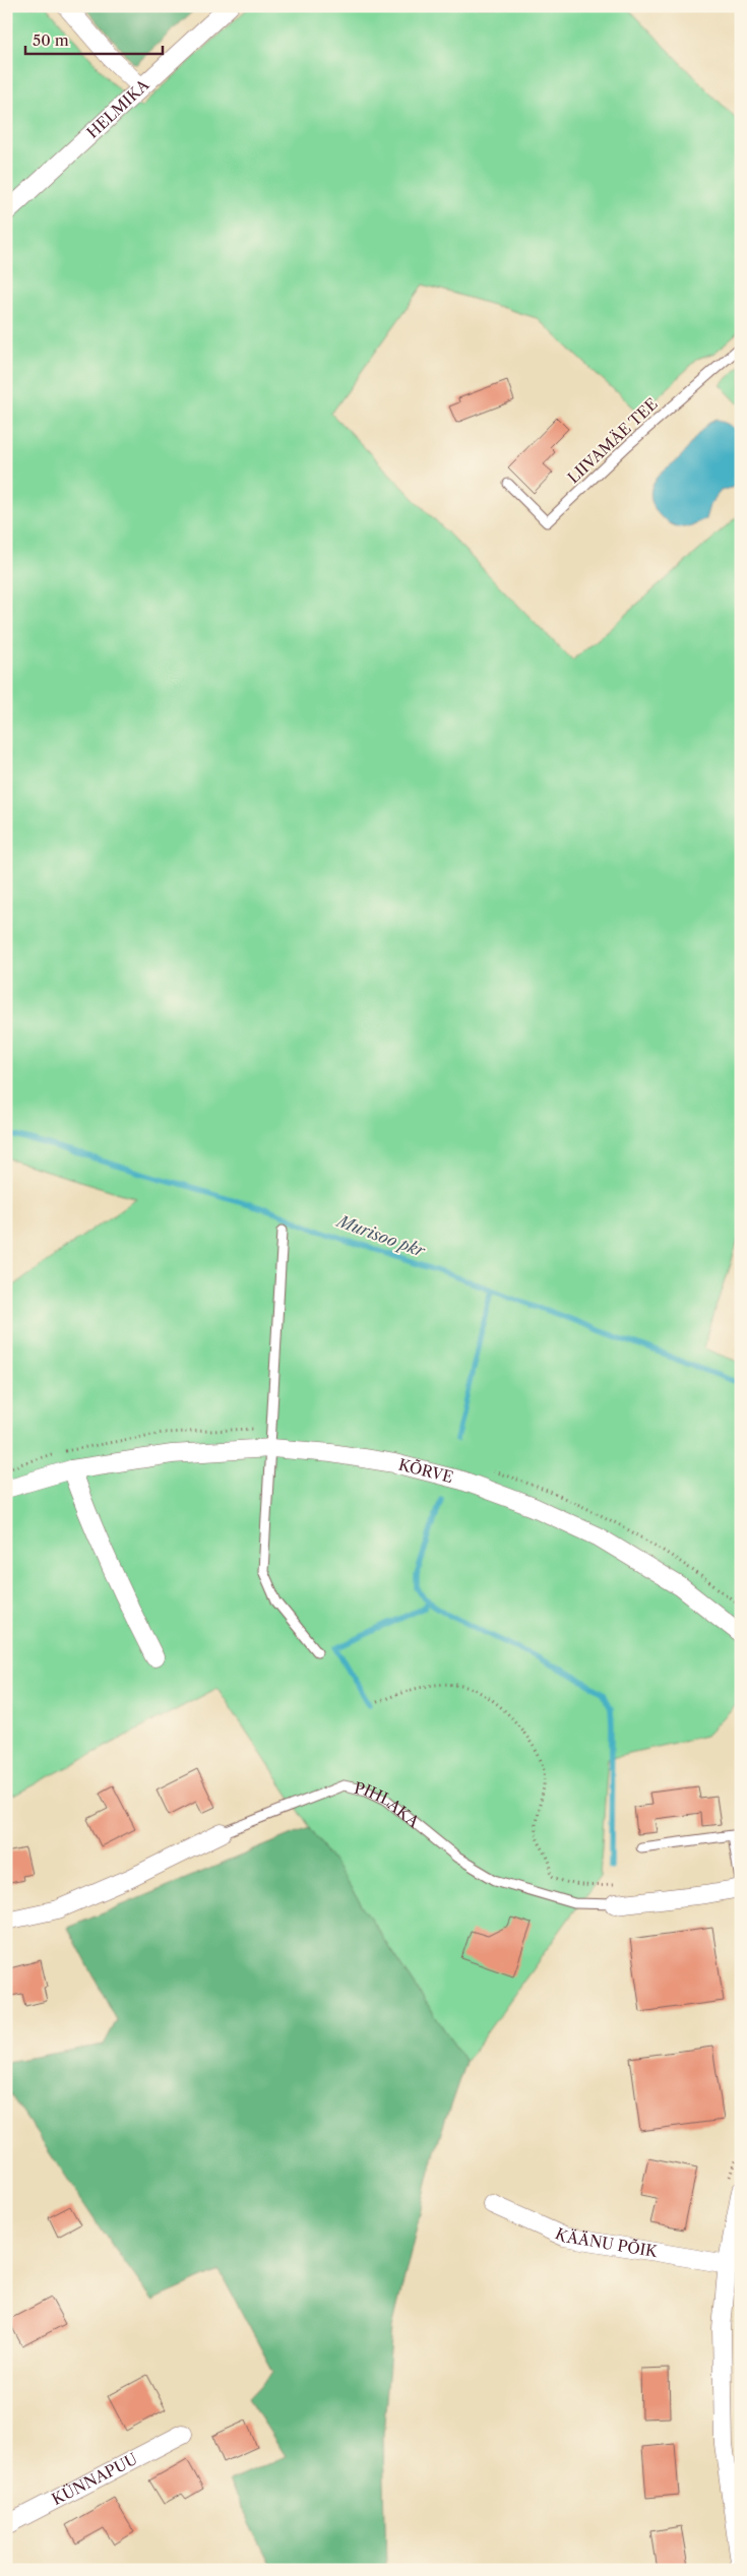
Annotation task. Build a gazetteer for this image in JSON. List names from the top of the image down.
{
  "streets": {
    "street": [
      "HELMIKA",
      "KÕRVE",
      "PIHLAKA",
      "KÄÄNU PÕIK",
      "KÜNNAPUU"
    ],
    "lane": ["LIIVAMÄE TEE"]
  },
  "water": ["Murisoo pkr"],
  "scale_bar": "50 m"
}
